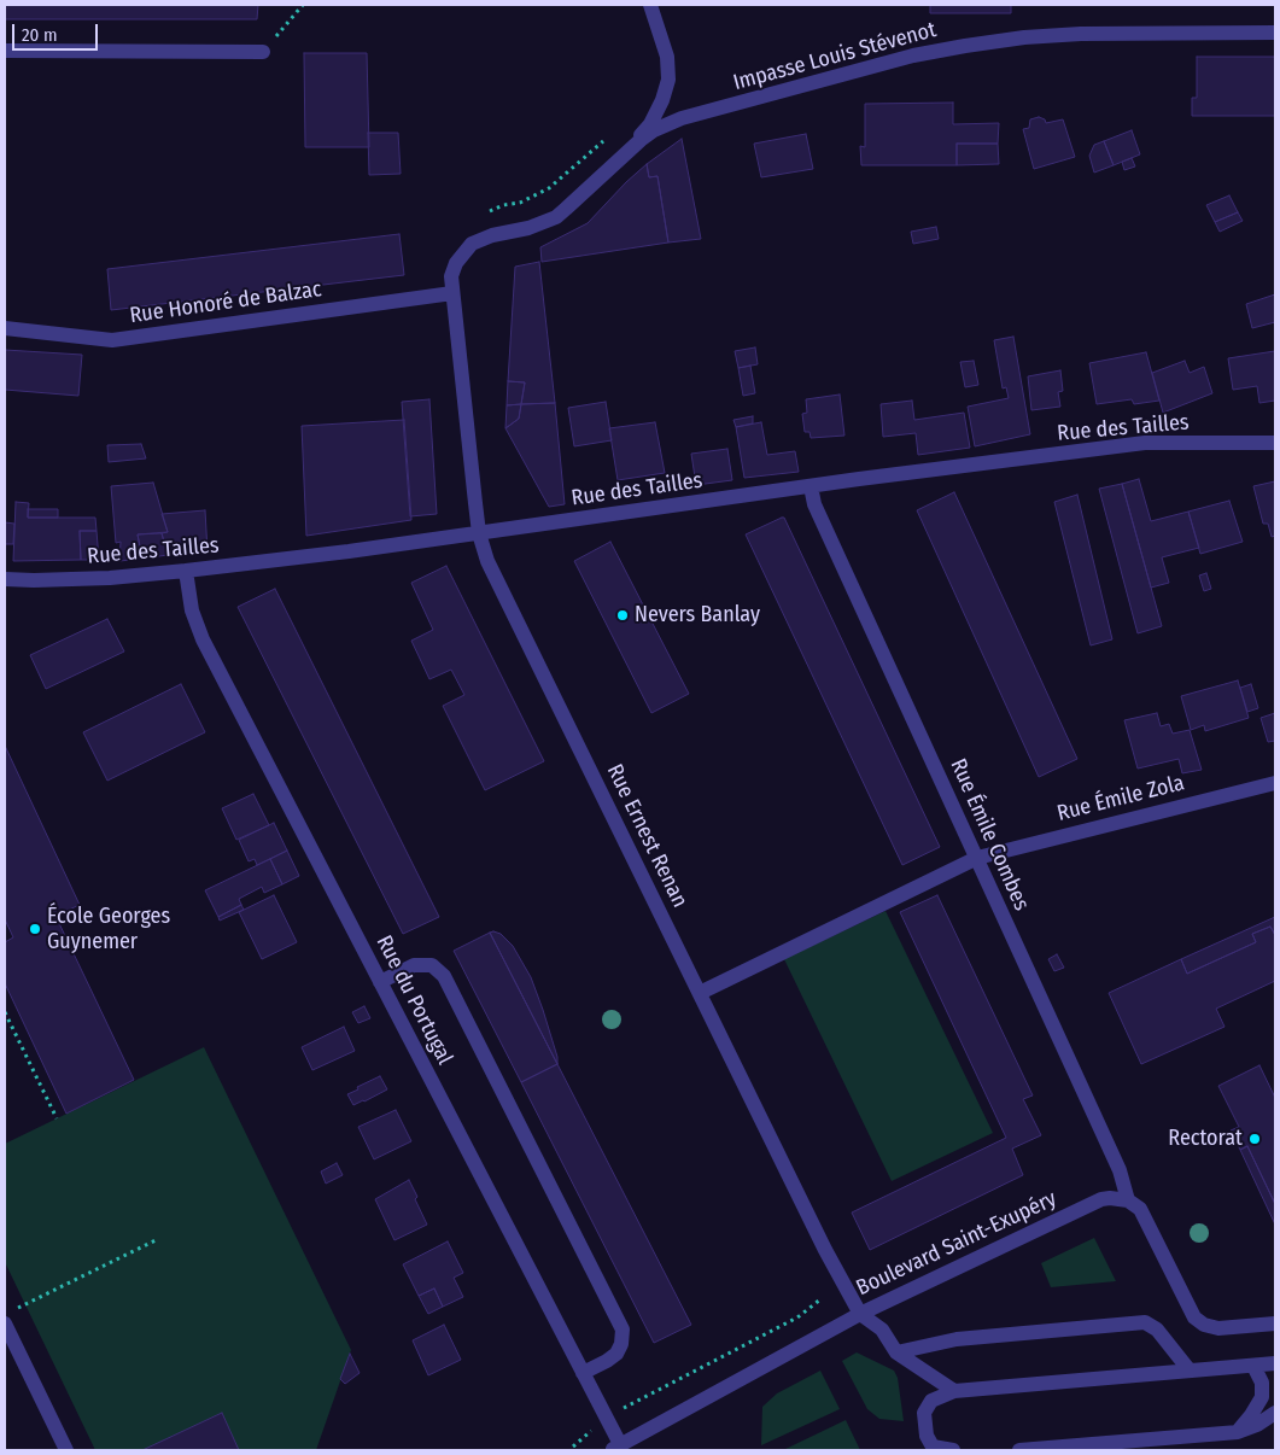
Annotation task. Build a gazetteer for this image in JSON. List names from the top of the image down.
{
  "streets": {
    "street": [
      "Impasse Louis Stévenot",
      "Rue Honoré de Balzac",
      "Rue des Tailles",
      "Rue Émile Zola",
      "Rue Émile Combes",
      "Rue Ernest Renan",
      "Rue du Portugal",
      "Boulevard Saint-Exupéry"
    ]
  },
  "crossings": [
    ["Impasse Louis Stévenot", "Rue Ernest Renan"],
    ["Rue Honoré de Balzac", "Rue Ernest Renan"],
    ["Rue des Tailles", "Rue Émile Combes"],
    ["Rue des Tailles", "Rue Ernest Renan"],
    ["Rue des Tailles", "Rue du Portugal"],
    ["Rue Émile Zola", "Rue Émile Combes"],
    ["Rue Émile Zola", "Rue Ernest Renan"],
    ["Rue Émile Combes", "Boulevard Saint-Exupéry"],
    ["Rue Ernest Renan", "Boulevard Saint-Exupéry"],
    ["Rue du Portugal", "Boulevard Saint-Exupéry"]
  ],
  "places": ["Nevers Banlay", "École Georges Guynemer", "Rectorat"],
  "scale_bar": "20 m"
}
